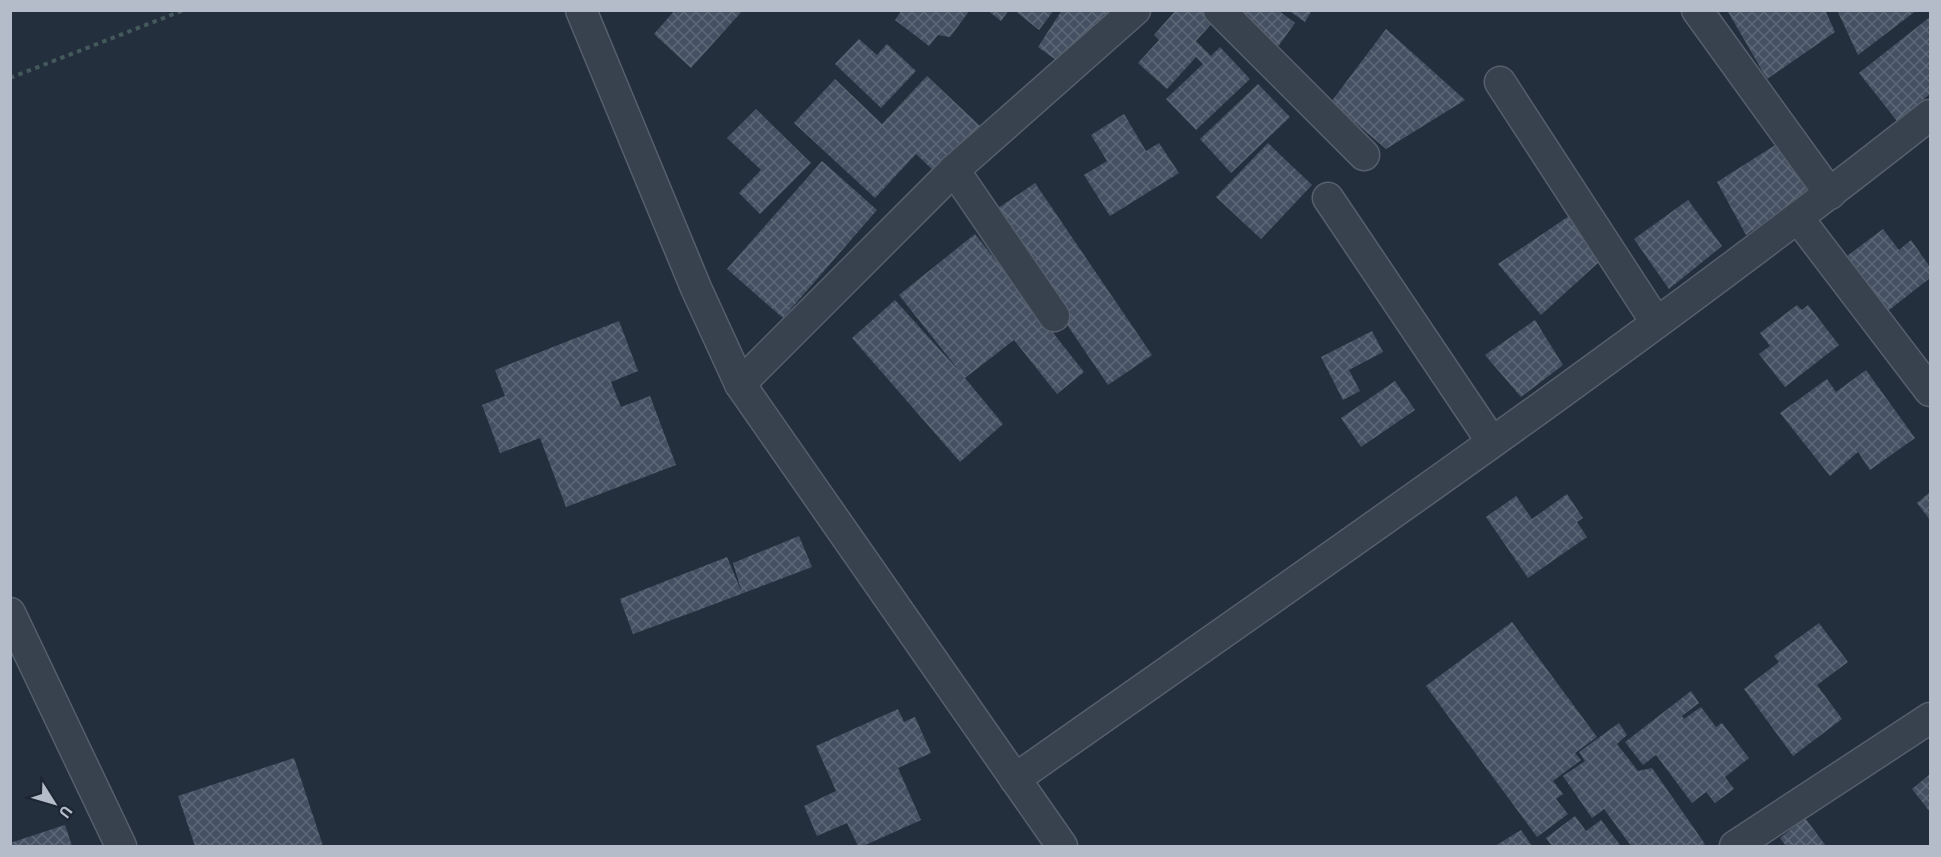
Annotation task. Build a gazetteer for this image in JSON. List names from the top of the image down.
{
  "north": "bottom right"
}
